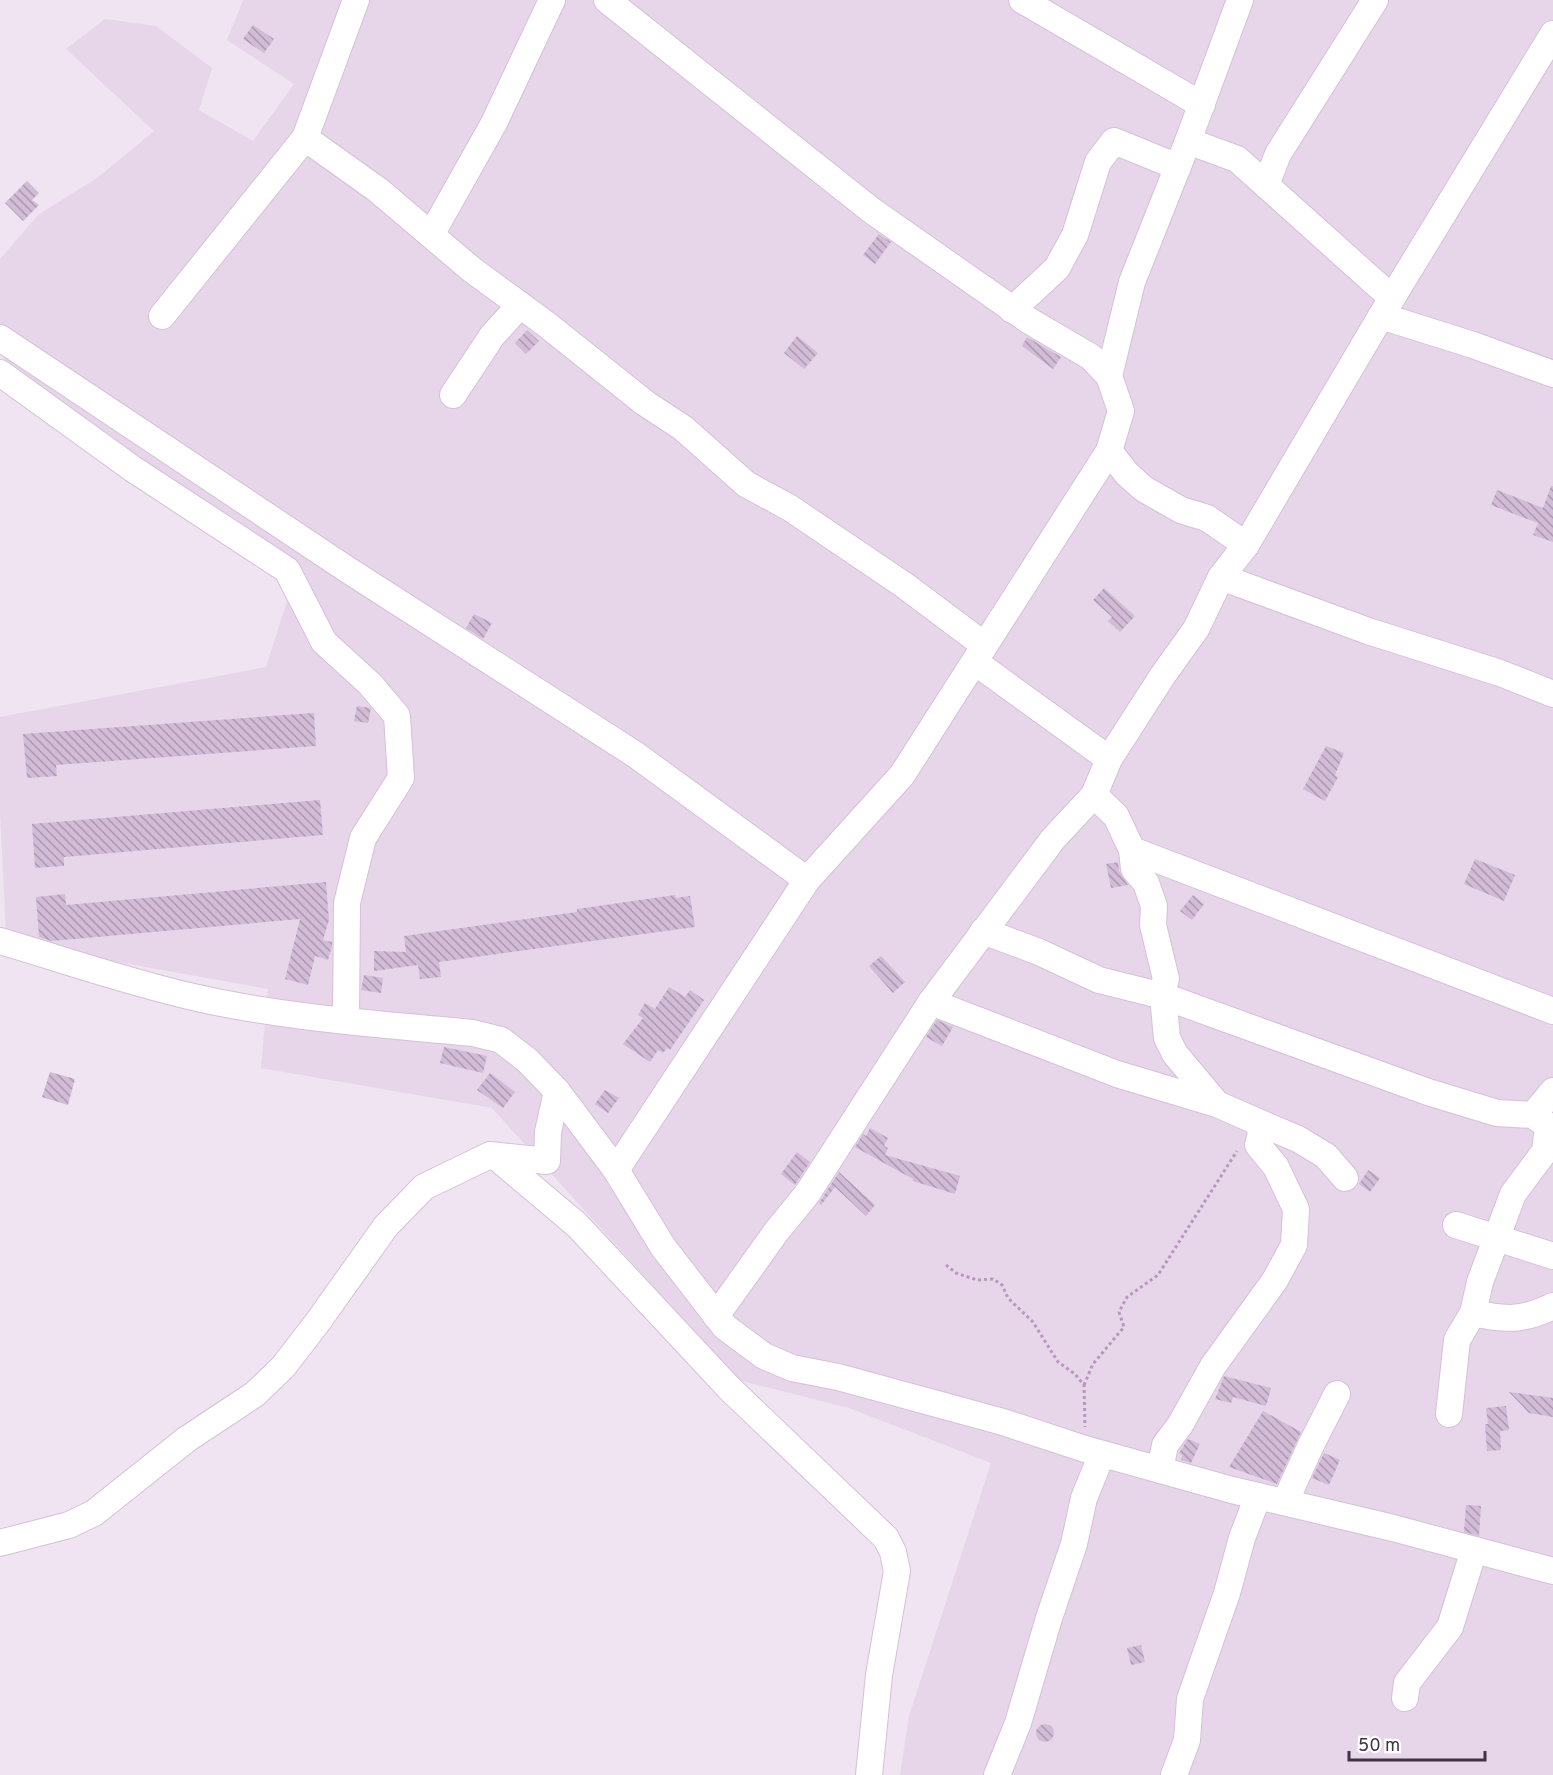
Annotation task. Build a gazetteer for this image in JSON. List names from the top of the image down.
{
  "scale_bar": "50 m"
}
